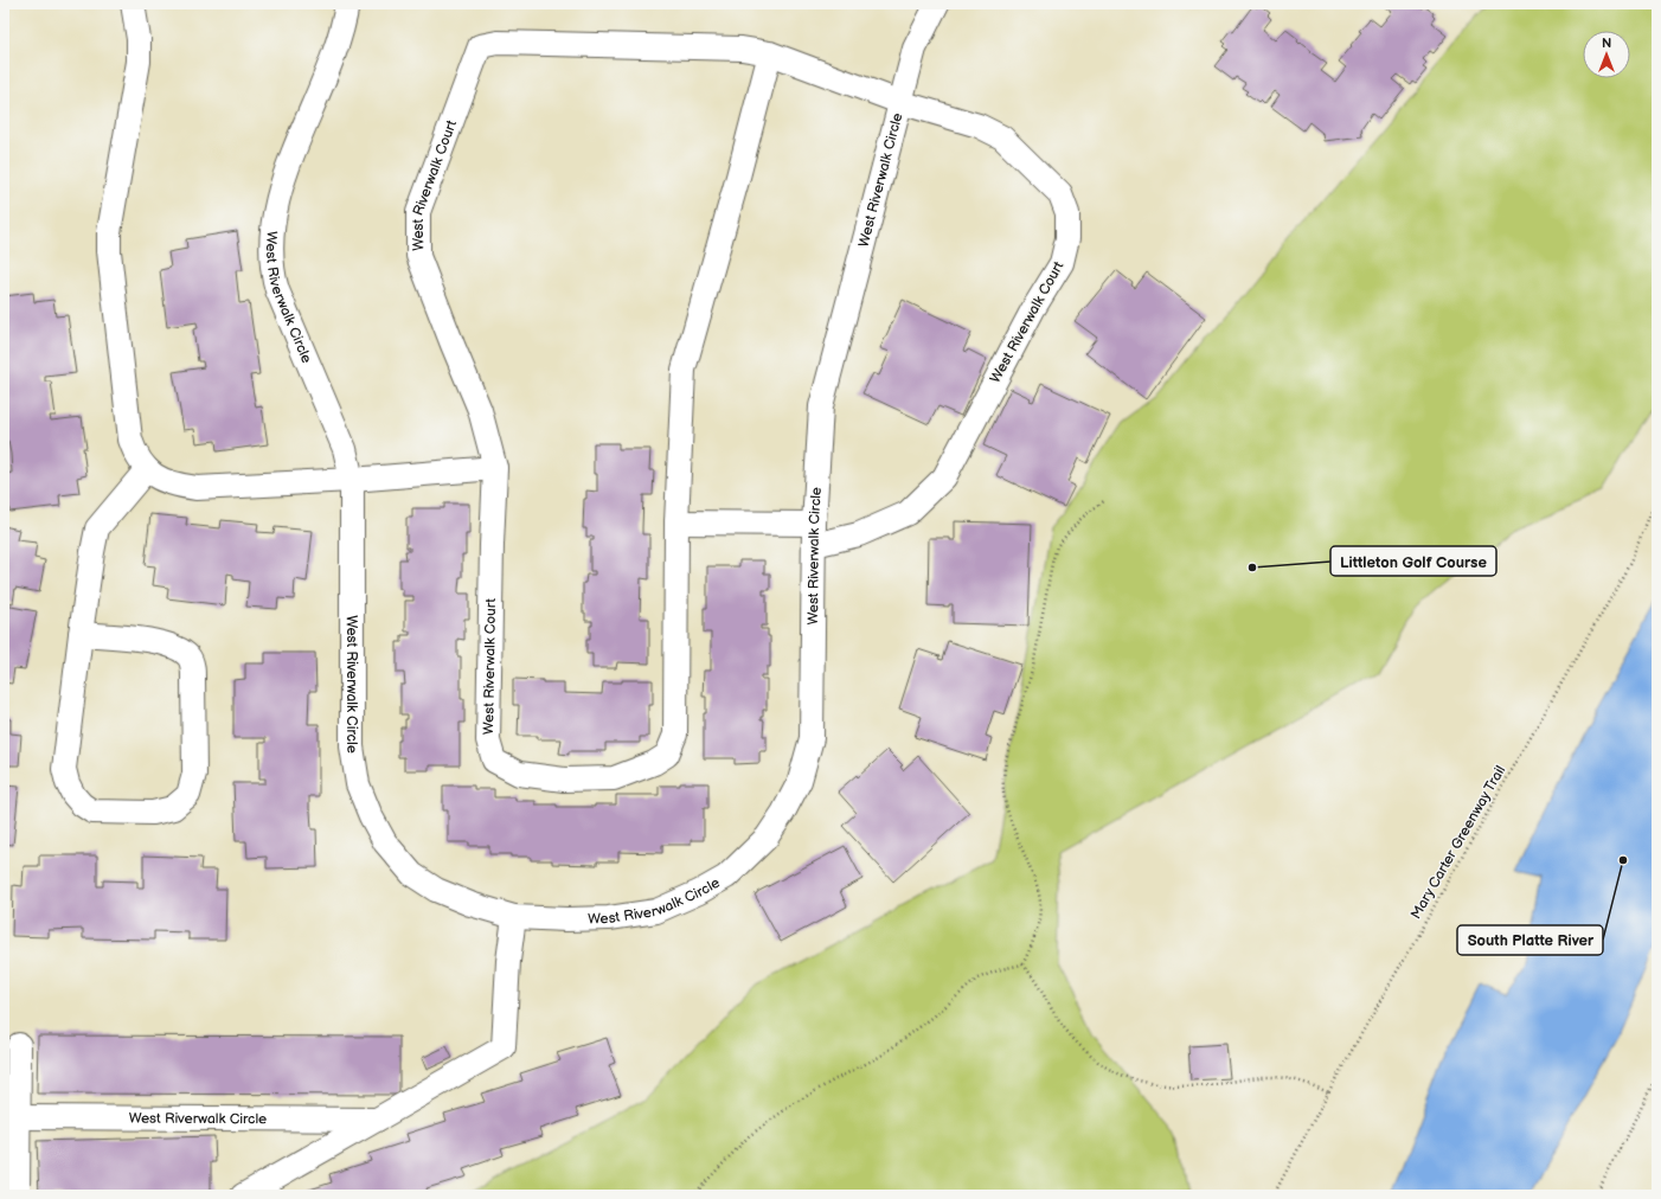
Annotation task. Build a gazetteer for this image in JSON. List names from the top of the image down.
{
  "streets": {
    "street": ["West Riverwalk Circle", "West Riverwalk Court"],
    "path": ["Mary Carter Greenway Trail"]
  },
  "crossings": [
    ["West Riverwalk Circle", "West Riverwalk Court"]
  ],
  "places": ["Littleton Golf Course", "South Platte River"],
  "north": "top"
}
